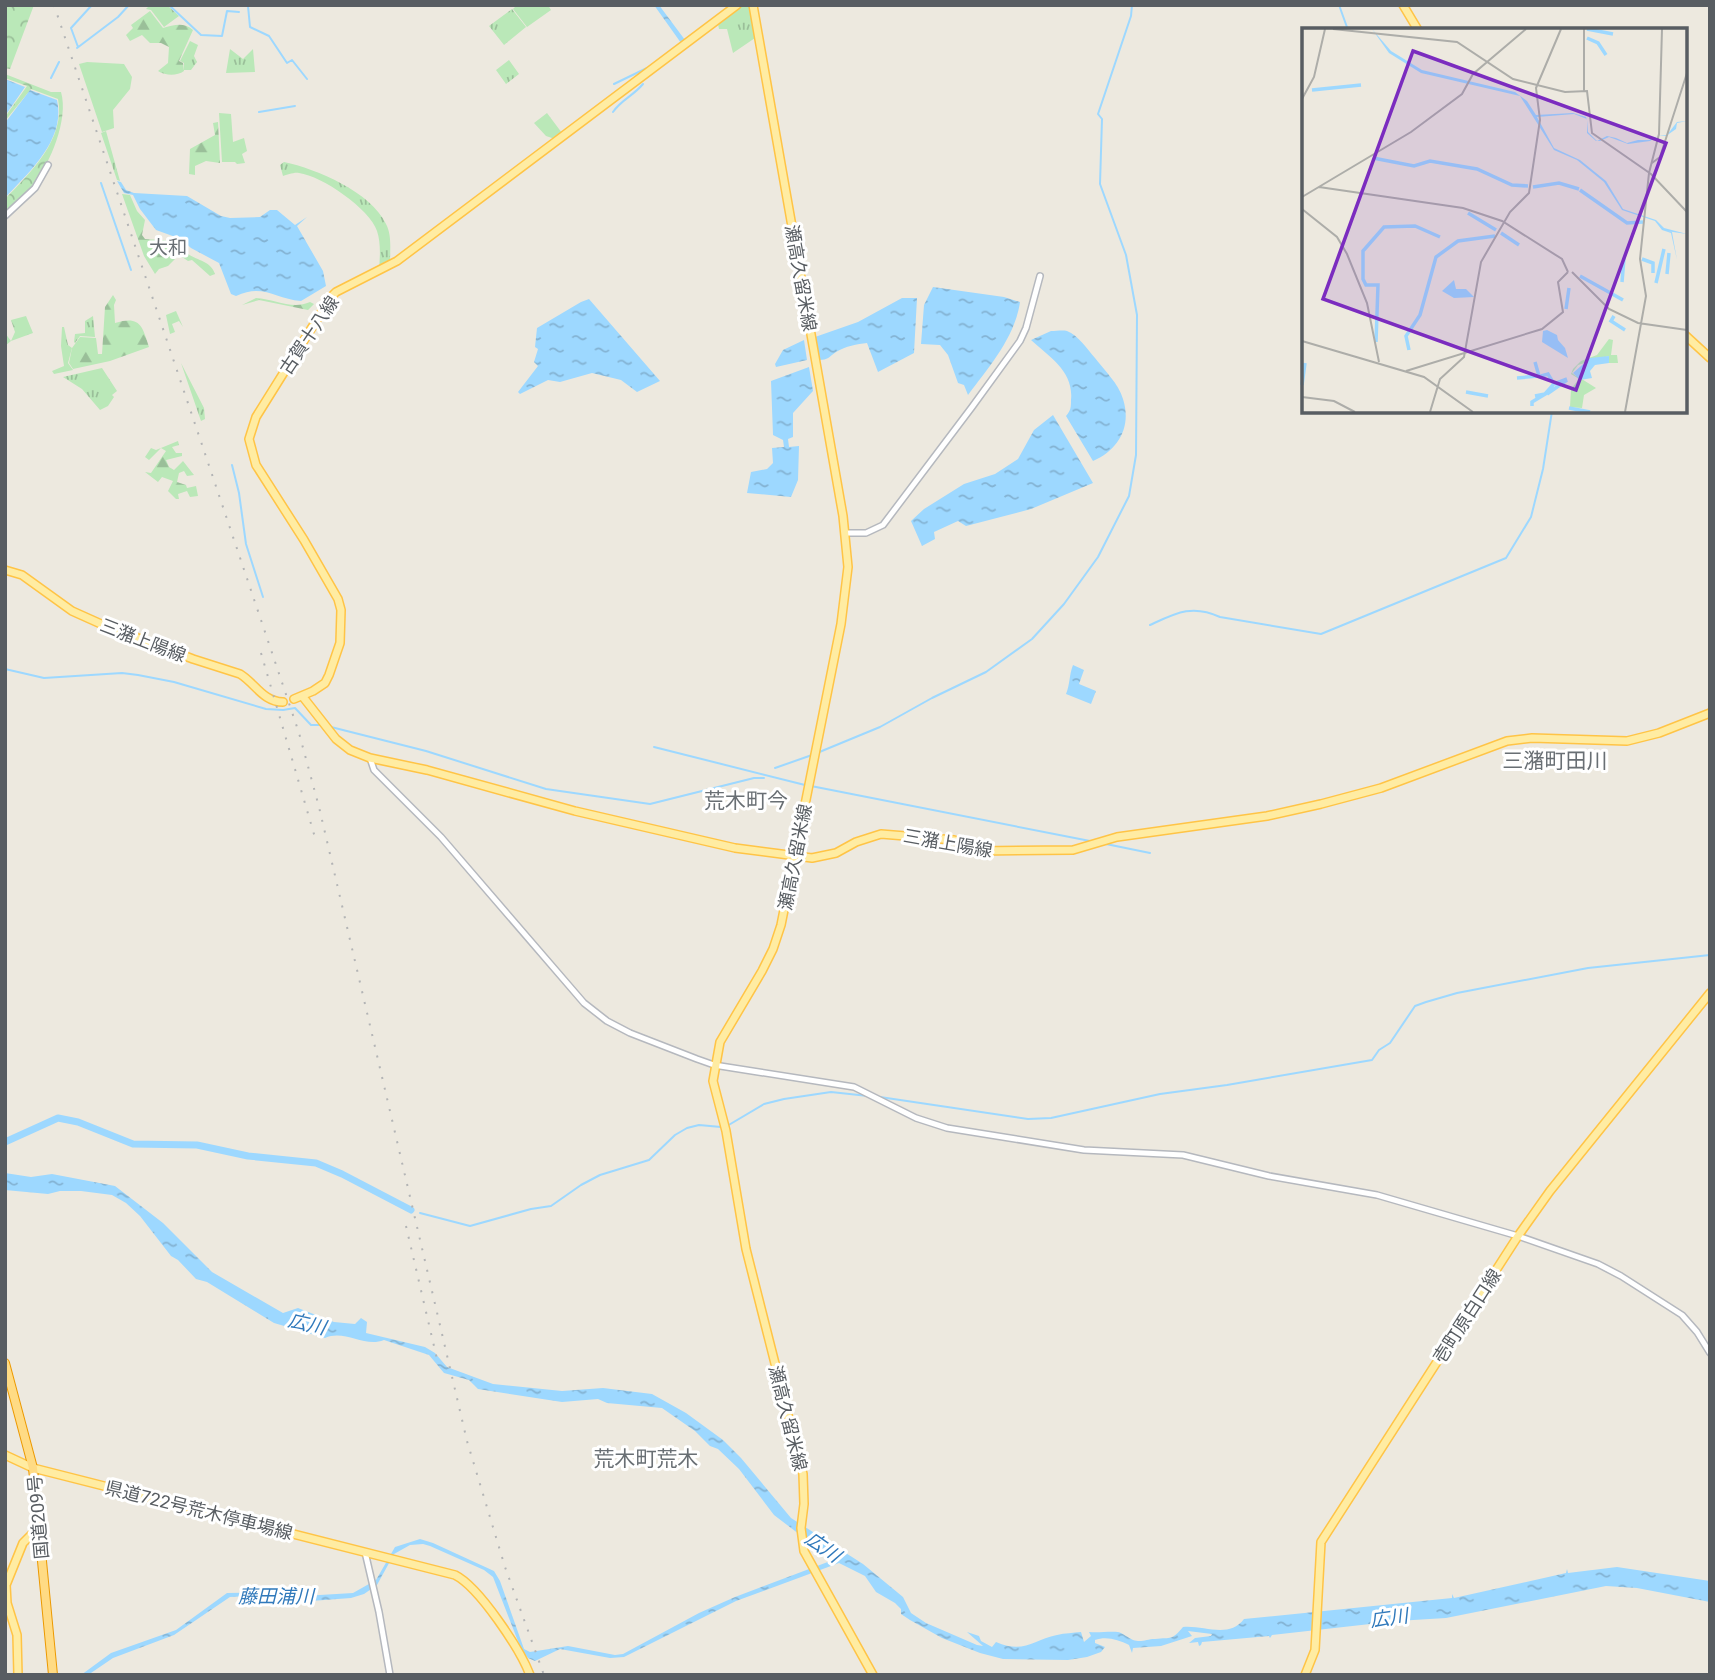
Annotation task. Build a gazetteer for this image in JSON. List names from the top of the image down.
{
  "streets": {
    "highway": ["国道209号"],
    "main road": [
      "瀬高久留米線",
      "古賀十八線",
      "三潴上陽線",
      "壱町原白口線",
      "県道722号荒木停車場線"
    ]
  },
  "crossings": [
    ["瀬高久留米線", "三潴上陽線"],
    ["古賀十八線", "三潴上陽線"],
    ["県道722号荒木停車場線", "国道209号"]
  ],
  "districts": [
    "大和",
    "三潴町田川",
    "荒木町今",
    "荒木町荒木"
  ],
  "water": ["広川", "藤田浦川"]
}
